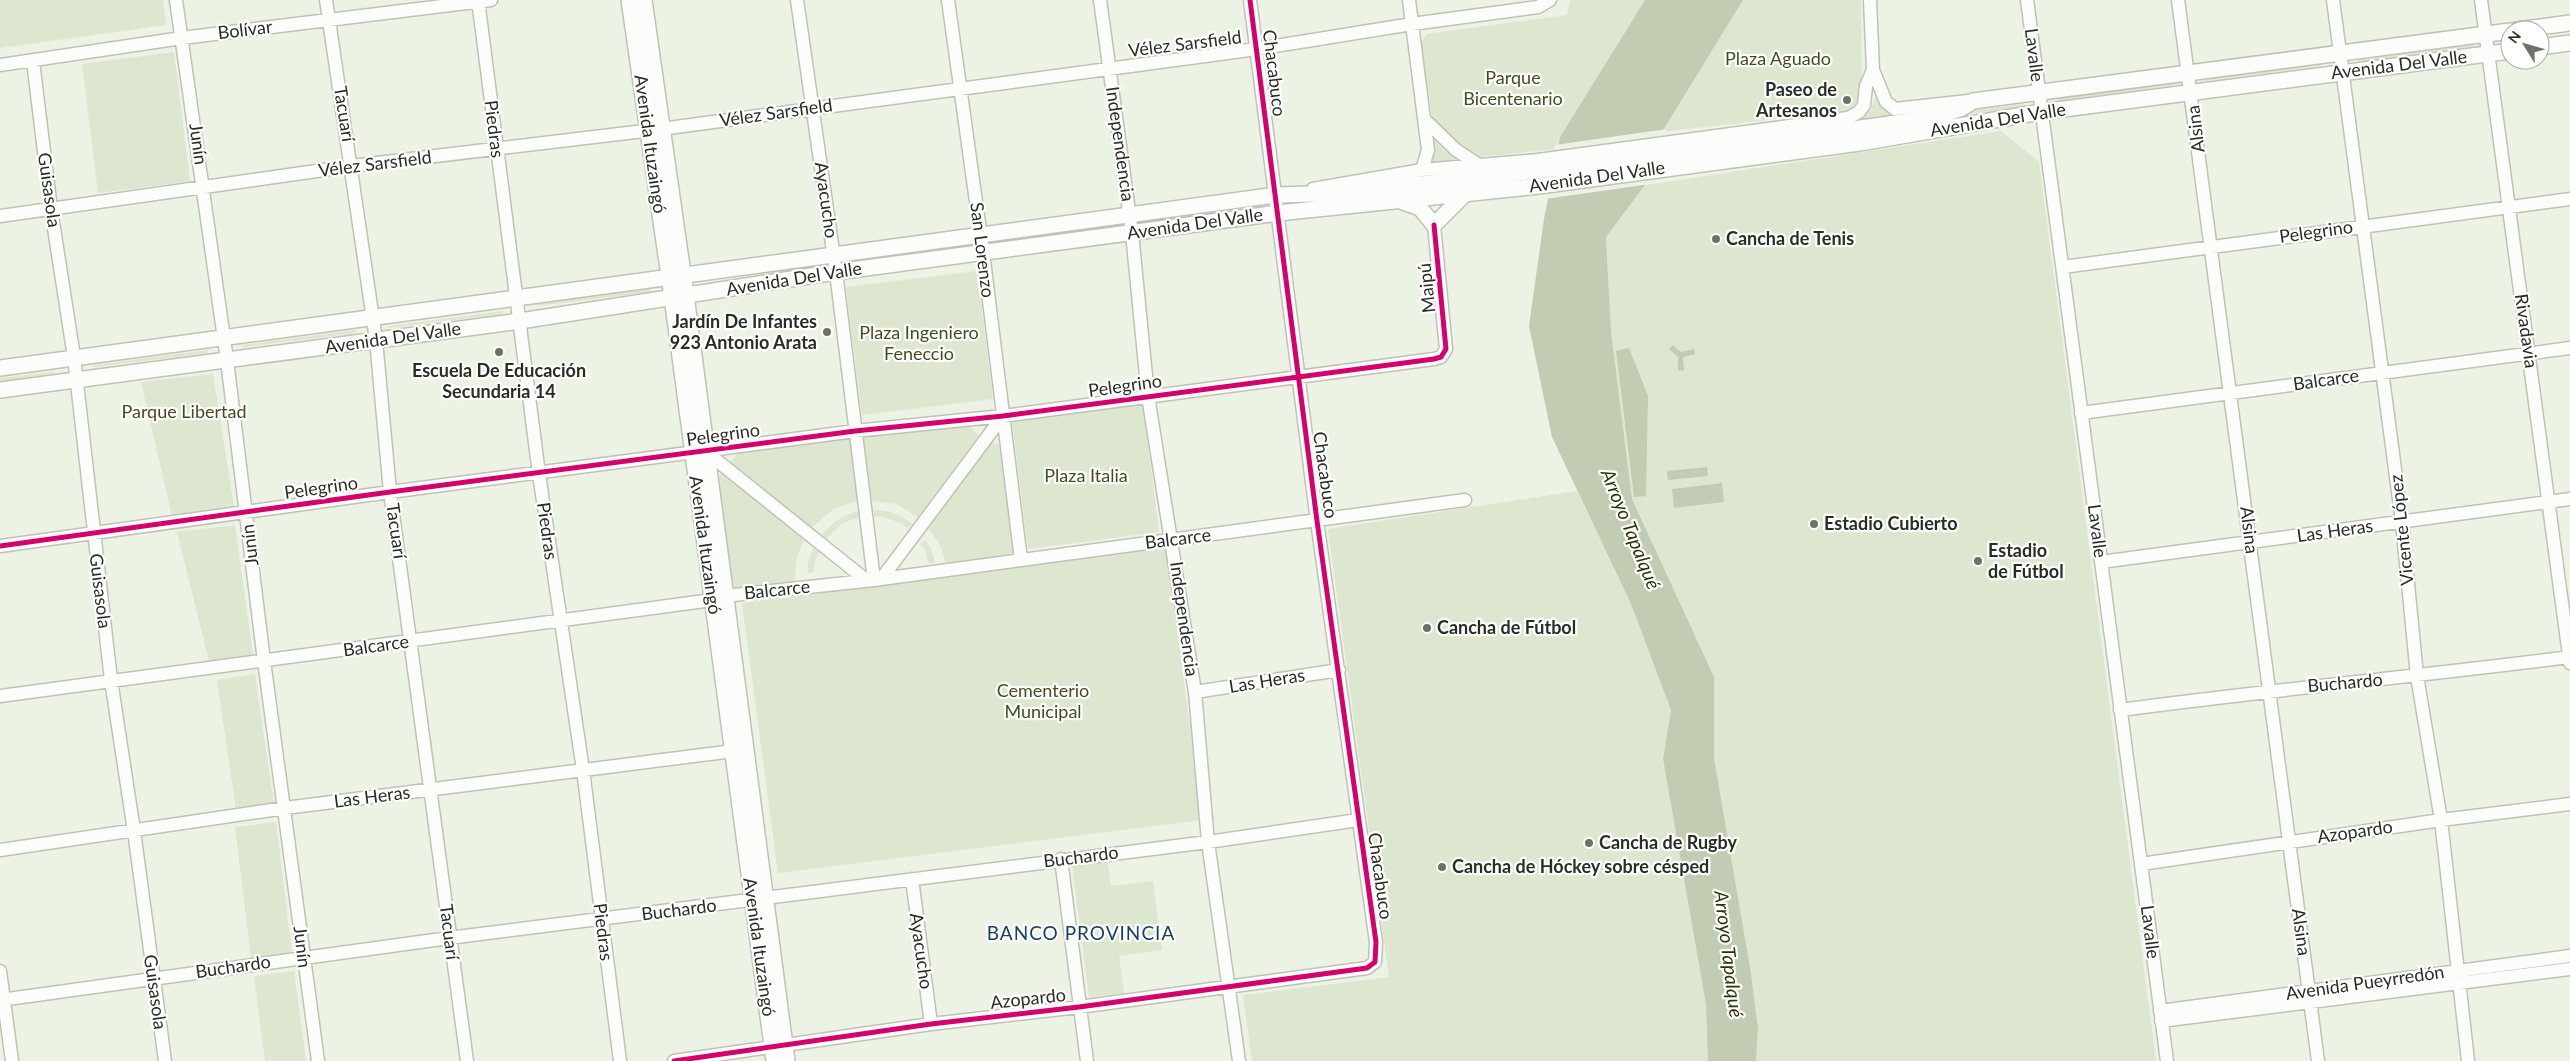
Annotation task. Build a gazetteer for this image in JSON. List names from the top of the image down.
{
  "streets": {
    "main road": ["Avenida Del Valle", "Avenida Ituzaingó"],
    "street": [
      "Bolívar",
      "Vélez Sarsfield",
      "Lavalle",
      "Chacabuco",
      "Tacuarí",
      "Piedras",
      "Alsina",
      "Junín",
      "Independencia",
      "Guisasola",
      "Ayacucho",
      "Pelegrino",
      "San Lorenzo",
      "Maipú",
      "Rivadavia",
      "Balcarce",
      "Vicente López",
      "Las Heras",
      "Buchardo",
      "Azopardo",
      "Avenida Pueyrredón"
    ]
  },
  "crossings": [
    ["Bolívar", "Tacuarí"],
    ["Bolívar", "Piedras"],
    ["Bolívar", "Junín"],
    ["Bolívar", "Guisasola"],
    ["Vélez Sarsfield", "Chacabuco"],
    ["Vélez Sarsfield", "Tacuarí"],
    ["Vélez Sarsfield", "Piedras"],
    ["Vélez Sarsfield", "Junín"],
    ["Vélez Sarsfield", "Avenida Ituzaingó"],
    ["Vélez Sarsfield", "Independencia"],
    ["Vélez Sarsfield", "Guisasola"],
    ["Vélez Sarsfield", "Ayacucho"],
    ["Vélez Sarsfield", "San Lorenzo"],
    ["Lavalle", "Avenida Del Valle"],
    ["Lavalle", "Pelegrino"],
    ["Lavalle", "Balcarce"],
    ["Lavalle", "Las Heras"],
    ["Lavalle", "Buchardo"],
    ["Lavalle", "Azopardo"],
    ["Lavalle", "Avenida Pueyrredón"],
    ["Avenida Del Valle", "Chacabuco"],
    ["Avenida Del Valle", "Tacuarí"],
    ["Avenida Del Valle", "Piedras"],
    ["Avenida Del Valle", "Alsina"],
    ["Avenida Del Valle", "Junín"],
    ["Avenida Del Valle", "Avenida Ituzaingó"],
    ["Avenida Del Valle", "Independencia"],
    ["Avenida Del Valle", "Guisasola"],
    ["Avenida Del Valle", "Ayacucho"],
    ["Avenida Del Valle", "San Lorenzo"],
    ["Avenida Del Valle", "Rivadavia"],
    ["Avenida Del Valle", "Vicente López"],
    ["Chacabuco", "Pelegrino"],
    ["Chacabuco", "Balcarce"],
    ["Chacabuco", "Las Heras"],
    ["Chacabuco", "Buchardo"],
    ["Chacabuco", "Azopardo"],
    ["Tacuarí", "Pelegrino"],
    ["Tacuarí", "Balcarce"],
    ["Tacuarí", "Las Heras"],
    ["Tacuarí", "Buchardo"],
    ["Piedras", "Pelegrino"],
    ["Piedras", "Balcarce"],
    ["Piedras", "Las Heras"],
    ["Piedras", "Buchardo"],
    ["Alsina", "Pelegrino"],
    ["Alsina", "Balcarce"],
    ["Alsina", "Las Heras"],
    ["Alsina", "Buchardo"],
    ["Alsina", "Azopardo"],
    ["Alsina", "Avenida Pueyrredón"],
    ["Junín", "Pelegrino"],
    ["Junín", "Balcarce"],
    ["Junín", "Las Heras"],
    ["Junín", "Buchardo"],
    ["Avenida Ituzaingó", "Pelegrino"],
    ["Avenida Ituzaingó", "Balcarce"],
    ["Avenida Ituzaingó", "Las Heras"],
    ["Avenida Ituzaingó", "Buchardo"],
    ["Avenida Ituzaingó", "Azopardo"],
    ["Independencia", "Pelegrino"],
    ["Independencia", "Balcarce"],
    ["Independencia", "Las Heras"],
    ["Independencia", "Buchardo"],
    ["Independencia", "Azopardo"],
    ["Guisasola", "Pelegrino"],
    ["Guisasola", "Balcarce"],
    ["Guisasola", "Las Heras"],
    ["Guisasola", "Buchardo"],
    ["Ayacucho", "Pelegrino"],
    ["Ayacucho", "Balcarce"],
    ["Ayacucho", "Buchardo"],
    ["Ayacucho", "Azopardo"],
    ["Pelegrino", "San Lorenzo"],
    ["Pelegrino", "Maipú"],
    ["Pelegrino", "Rivadavia"],
    ["Pelegrino", "Vicente López"],
    ["San Lorenzo", "Balcarce"],
    ["Rivadavia", "Balcarce"],
    ["Rivadavia", "Las Heras"],
    ["Rivadavia", "Buchardo"],
    ["Balcarce", "Vicente López"],
    ["Vicente López", "Las Heras"],
    ["Vicente López", "Buchardo"],
    ["Vicente López", "Azopardo"],
    ["Vicente López", "Avenida Pueyrredón"]
  ],
  "districts": ["BANCO PROVINCIA"],
  "water": ["Arroyo Tapalqué"],
  "parks": [
    "Plaza Aguado",
    "Parque Bicentenario",
    "Plaza Ingeniero Feneccio",
    "Parque Libertad",
    "Plaza Italia",
    "Cementerio Municipal"
  ],
  "places": [
    "Paseo de Artesanos",
    "Cancha de Tenis",
    "Jardín De Infantes 923 Antonio Arata",
    "Escuela De Educación Secundaria 14",
    "Estadio Cubierto",
    "Estadio de Fútbol",
    "Cancha de Fútbol",
    "Cancha de Rugby",
    "Cancha de Hóckey sobre césped"
  ],
  "north": "top left"
}
